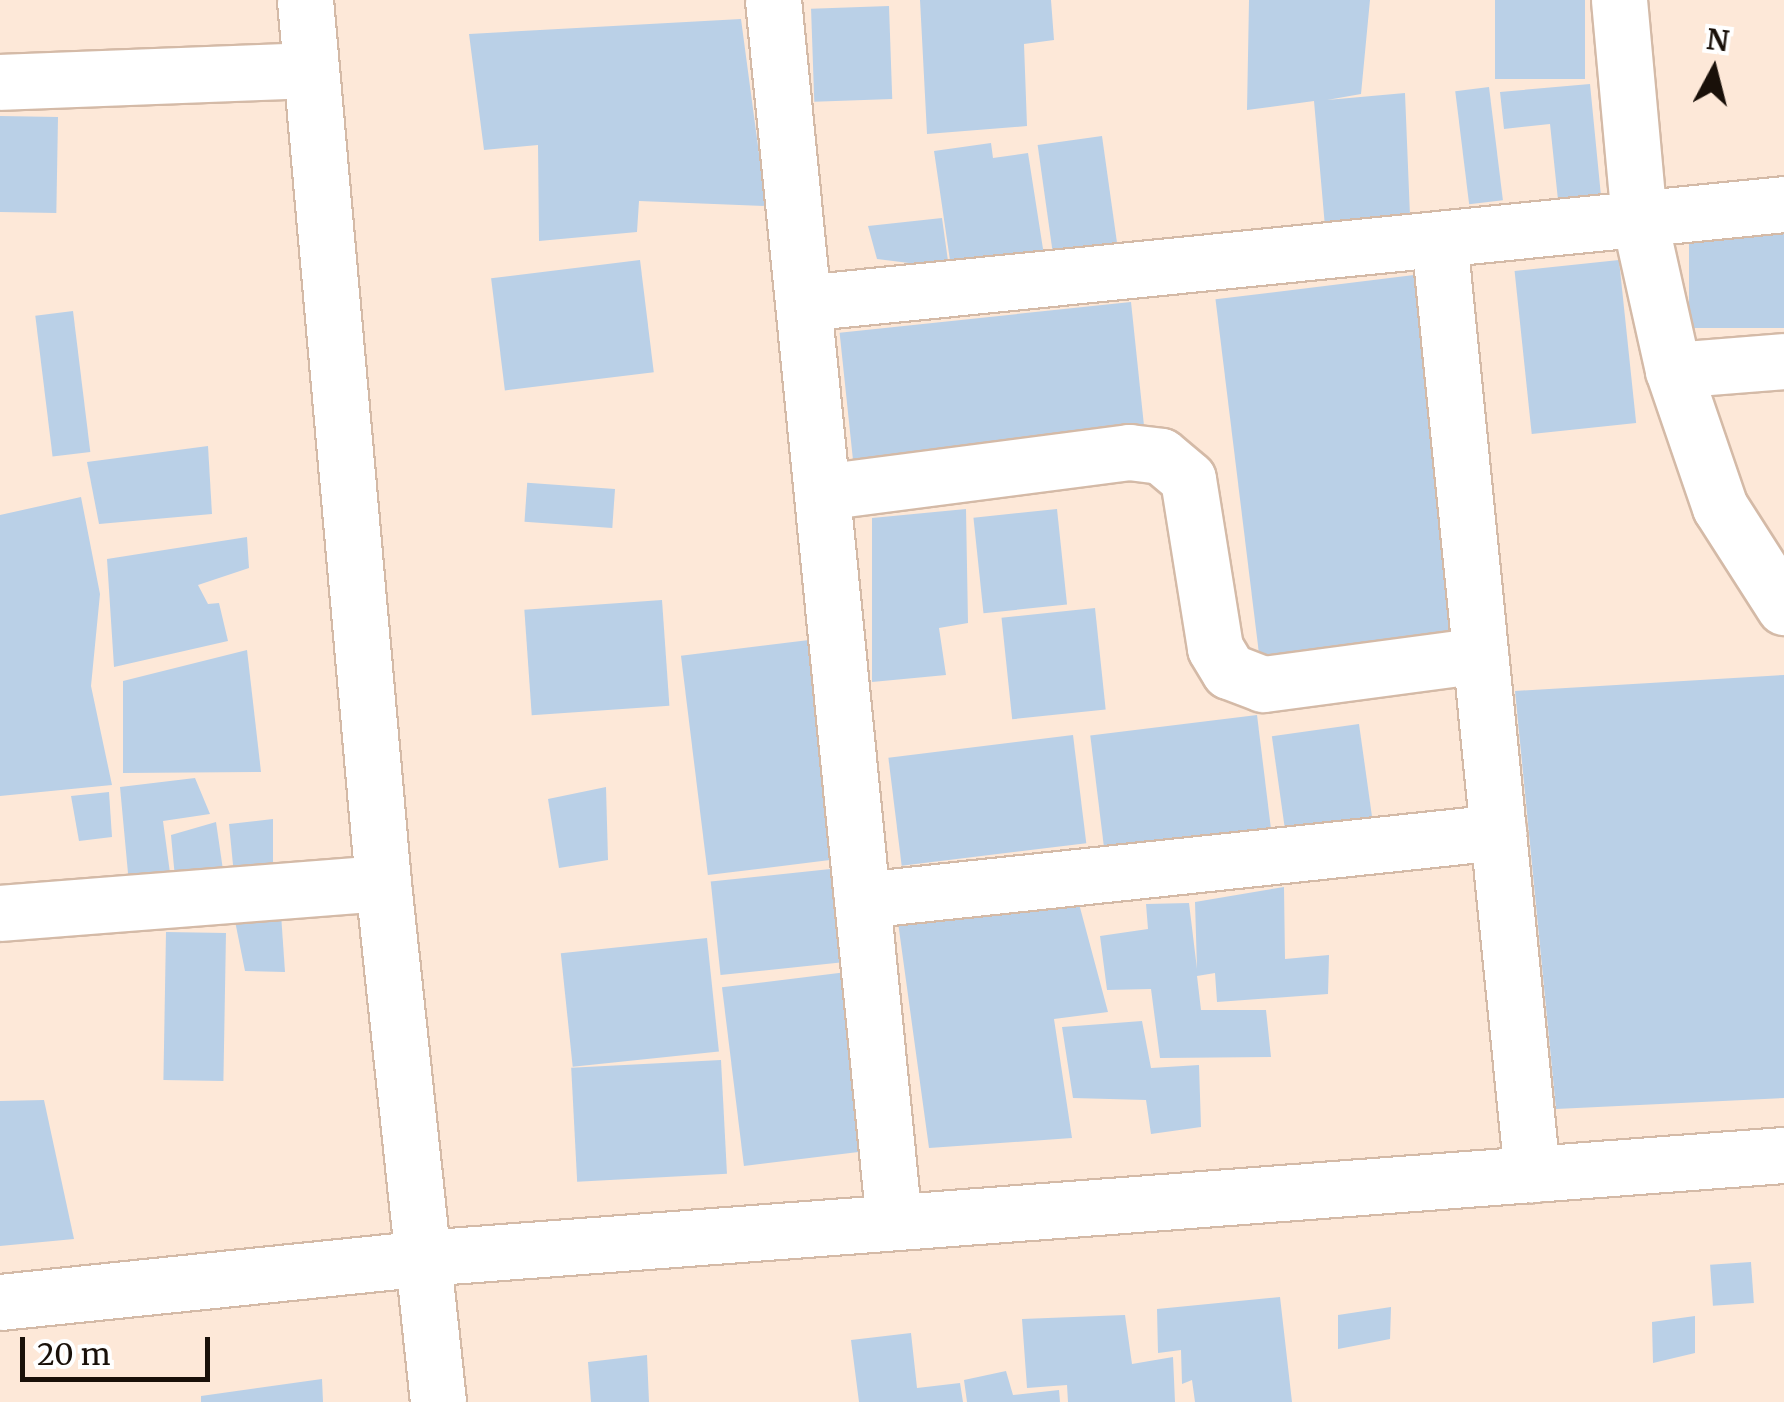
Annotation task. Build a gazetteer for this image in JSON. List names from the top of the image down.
{
  "scale_bar": "20 m",
  "north": "top"
}
